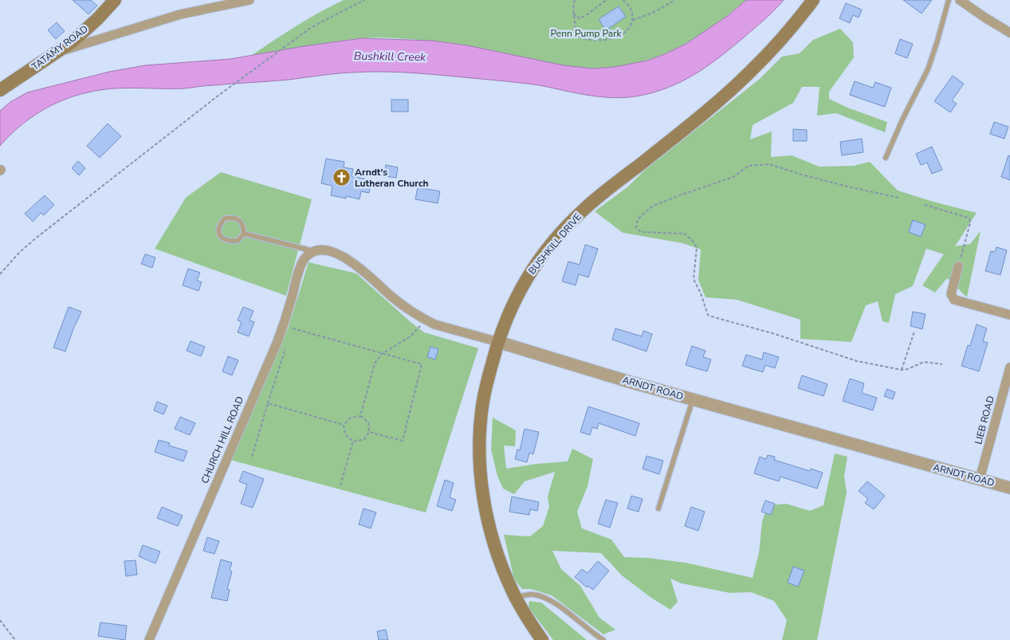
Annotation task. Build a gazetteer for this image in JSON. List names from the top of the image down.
{
  "streets": {
    "main road": ["TATAMY ROAD", "BUSHKILL DRIVE"],
    "street": ["ARNDT ROAD", "LIEB ROAD", "CHURCH HILL ROAD"]
  },
  "crossings": [
    ["BUSHKILL DRIVE", "ARNDT ROAD"],
    ["ARNDT ROAD", "LIEB ROAD"],
    ["ARNDT ROAD", "CHURCH HILL ROAD"]
  ],
  "water": ["Bushkill Creek"],
  "parks": ["Penn Pump Park"],
  "places": {
    "church": ["Arndt's Lutheran Church"]
  }
}
